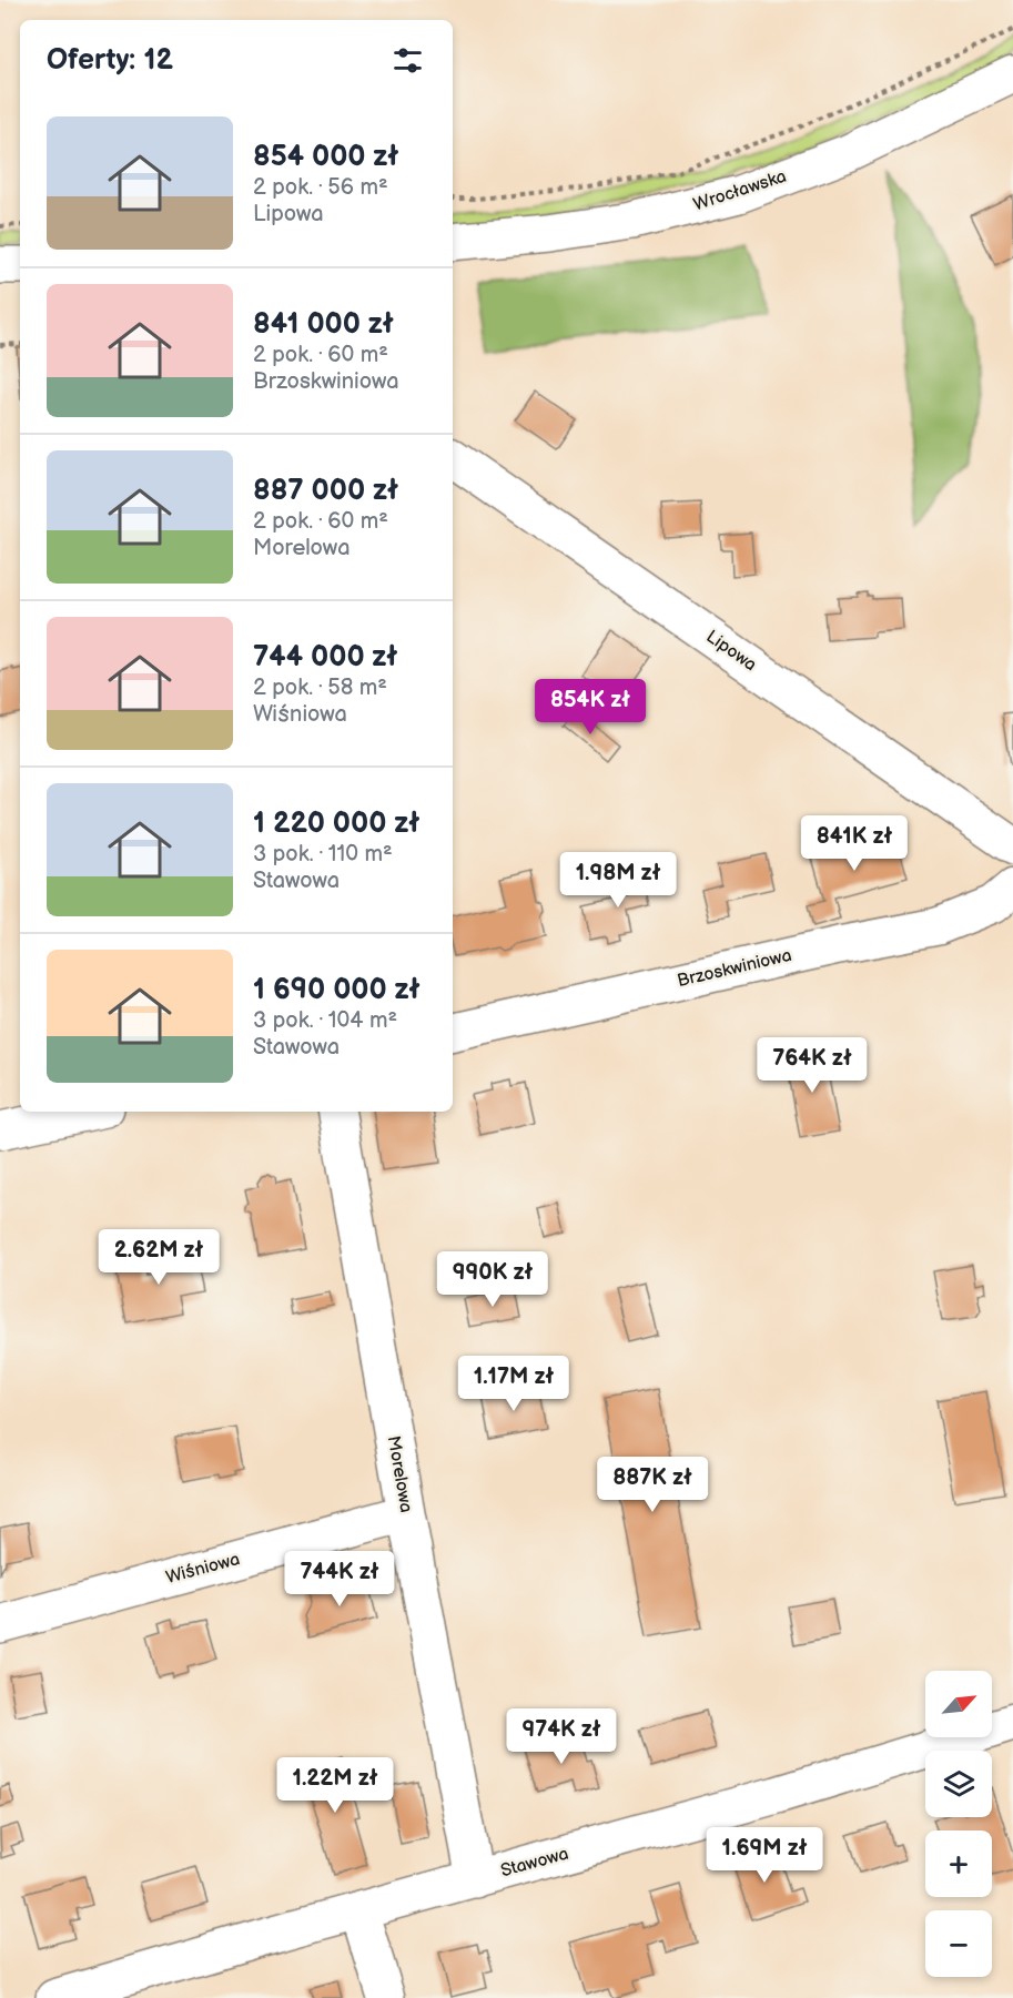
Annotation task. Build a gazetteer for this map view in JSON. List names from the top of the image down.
{
  "streets": {
    "street": [
      "Wrocławska",
      "Lipowa",
      "Brzoskwiniowa",
      "Morelowa",
      "Wiśniowa",
      "Stawowa"
    ]
  },
  "crossings": [
    ["Morelowa", "Wiśniowa"],
    ["Morelowa", "Stawowa"]
  ],
  "north": "top right",
  "page": {
    "heading": "Oferty: 12",
    "list": [
      {
        "name": "854 000 zł",
        "note": "2 pok. · 56 m² · Lipowa"
      },
      {
        "name": "841 000 zł",
        "note": "2 pok. · 60 m² · Brzoskwiniowa"
      },
      {
        "name": "887 000 zł",
        "note": "2 pok. · 60 m² · Morelowa"
      },
      {
        "name": "744 000 zł",
        "note": "2 pok. · 58 m² · Wiśniowa"
      },
      {
        "name": "1 220 000 zł",
        "note": "3 pok. · 110 m² · Stawowa"
      },
      {
        "name": "1 690 000 zł",
        "note": "3 pok. · 104 m² · Stawowa"
      }
    ],
    "price": [
      "854K zł",
      "841K zł",
      "1.98M zł",
      "764K zł",
      "2.62M zł",
      "990K zł",
      "1.17M zł",
      "887K zł",
      "744K zł",
      "974K zł",
      "1.22M zł",
      "1.69M zł"
    ],
    "map_buttons": ["+", "−"]
  }
}
